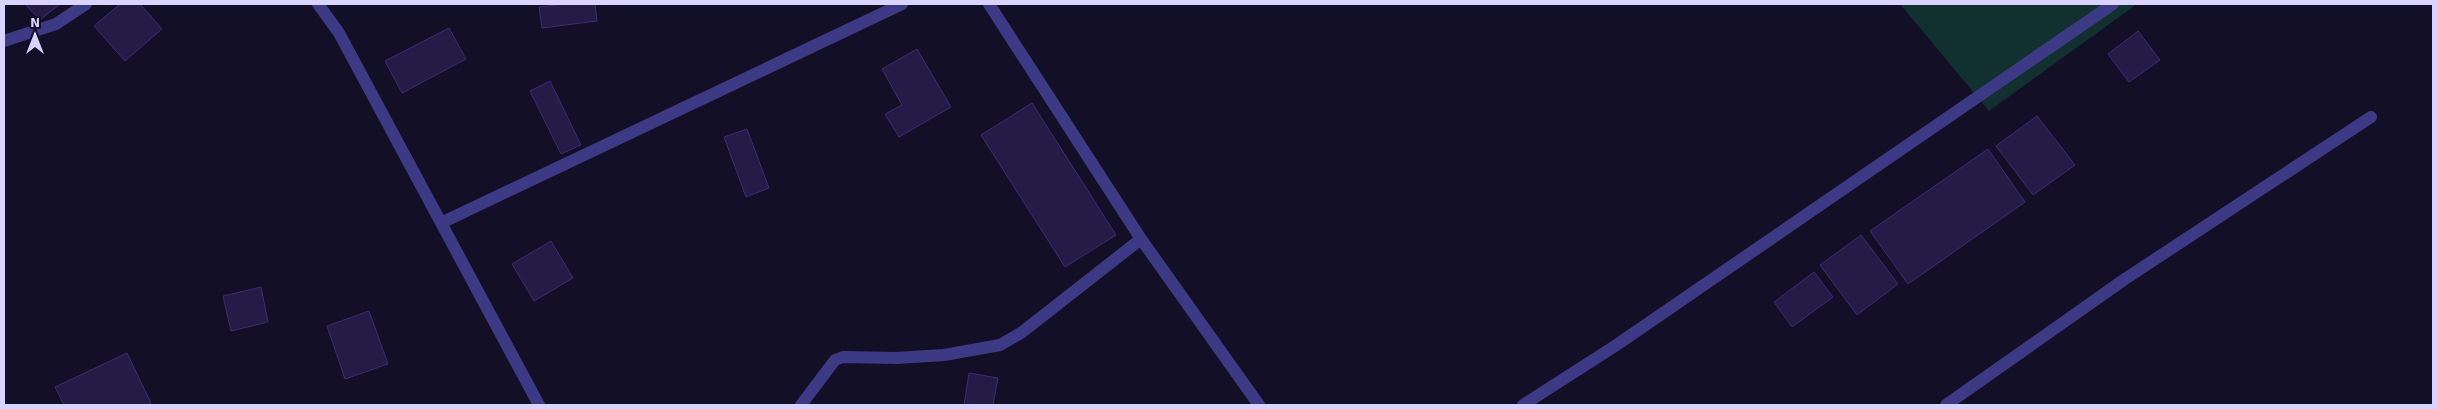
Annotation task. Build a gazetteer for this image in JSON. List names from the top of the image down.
{
  "north": "top"
}
